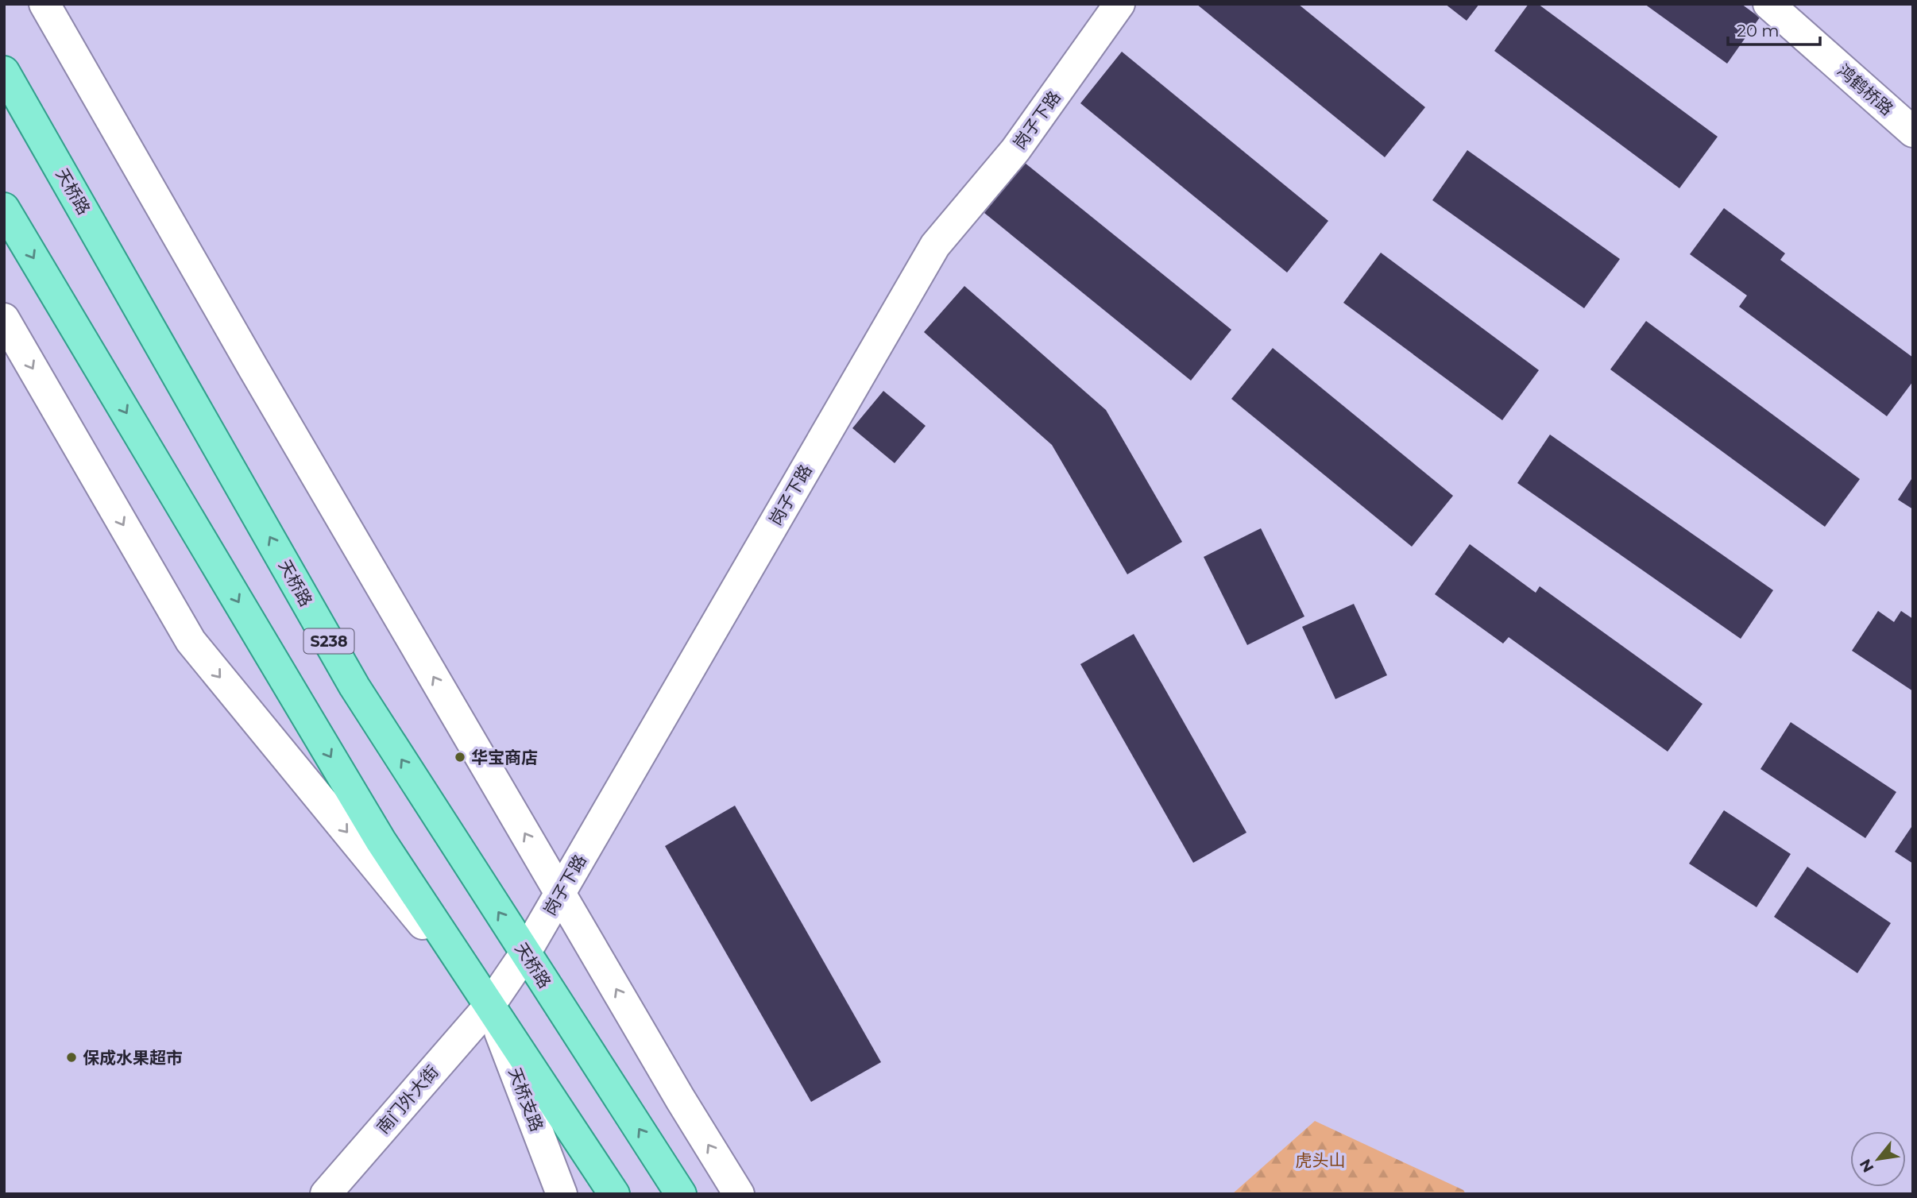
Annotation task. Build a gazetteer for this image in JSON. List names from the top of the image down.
{
  "streets": {
    "main road": ["天桥路", "S238"],
    "street": [
      "鸿鹤桥路",
      "岗子下路",
      "南门外大街",
      "天桥支路"
    ]
  },
  "crossings": [
    ["岗子下路", "天桥路"],
    ["岗子下路", "南门外大街"],
    ["岗子下路", "天桥支路"],
    ["南门外大街", "天桥支路"]
  ],
  "parks": ["虎头山"],
  "places": ["华宝商店", "保成水果超市"],
  "scale_bar": "20 m",
  "north": "bottom left"
}
